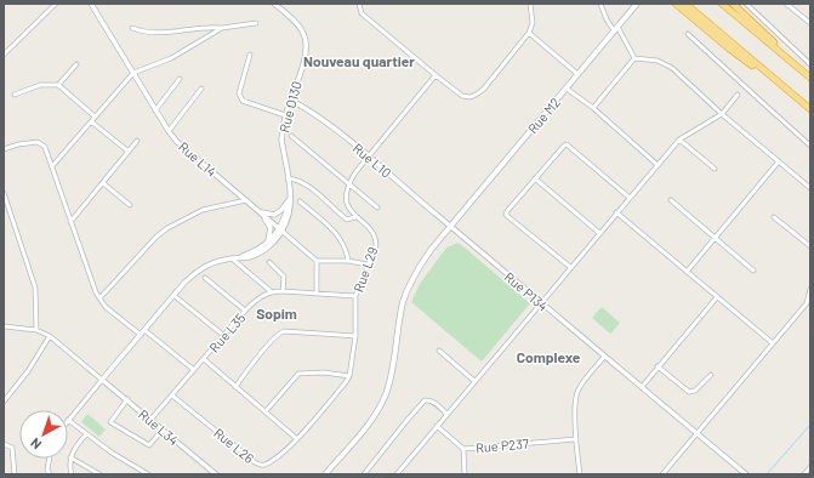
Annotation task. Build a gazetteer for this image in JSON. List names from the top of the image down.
{
  "streets": {
    "main road": ["Rue M2"],
    "street": [
      "Rue O130",
      "Rue L14",
      "Rue L10",
      "Rue L29",
      "Rue P134",
      "Rue L35",
      "Rue L34",
      "Rue L26",
      "Rue P237"
    ]
  },
  "crossings": [
    ["Rue O130", "Rue L14"],
    ["Rue O130", "Rue L10"],
    ["Rue O130", "Rue L34"],
    ["Rue M2", "Rue L10"],
    ["Rue M2", "Rue P134"],
    ["Rue L10", "Rue P134"],
    ["Rue L29", "Rue L26"],
    ["Rue L35", "Rue L34"],
    ["Rue L35", "Rue L26"]
  ],
  "districts": ["Nouveau quartier", "Sopim", "Complexe"],
  "north": "bottom left"
}
